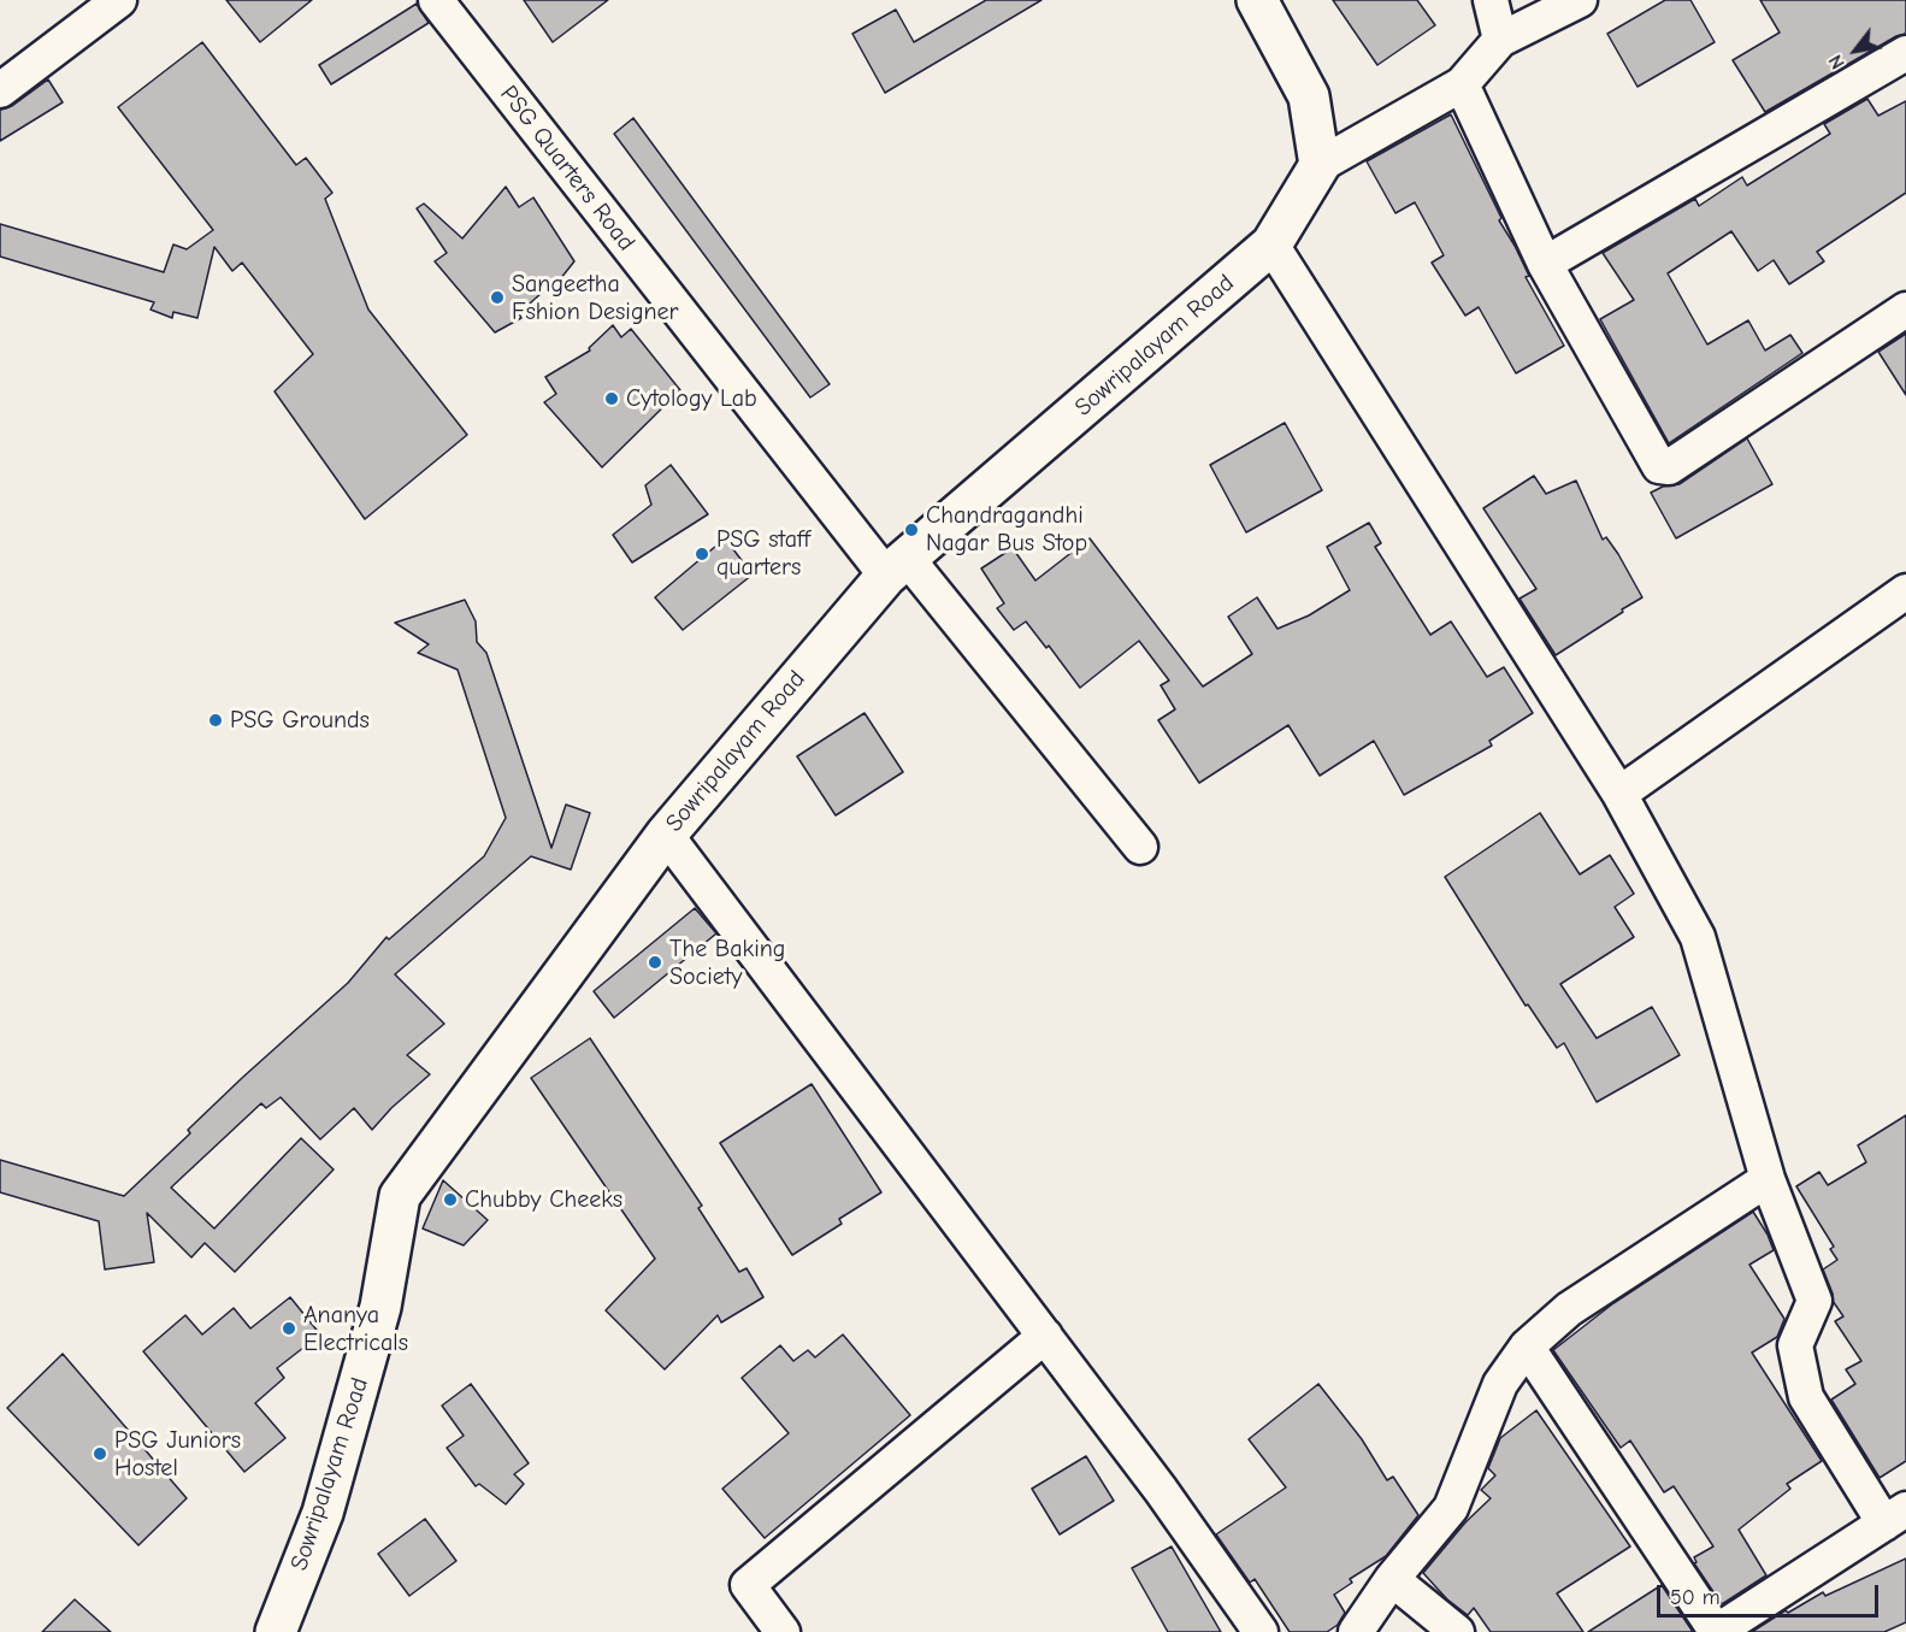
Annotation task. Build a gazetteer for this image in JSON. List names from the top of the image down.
{
  "streets": {
    "street": ["PSG Quarters Road", "Sowripalayam Road"]
  },
  "crossings": [
    ["PSG Quarters Road", "Sowripalayam Road"]
  ],
  "places": [
    "Sangeetha Fshion Designer",
    "Cytology Lab",
    "Chandragandhi Nagar Bus Stop",
    "PSG staff quarters",
    "PSG Grounds",
    "The Baking Society",
    "Chubby Cheeks",
    "Ananya Electricals",
    "PSG Juniors Hostel"
  ],
  "scale_bar": "50 m",
  "north": "bottom left"
}
